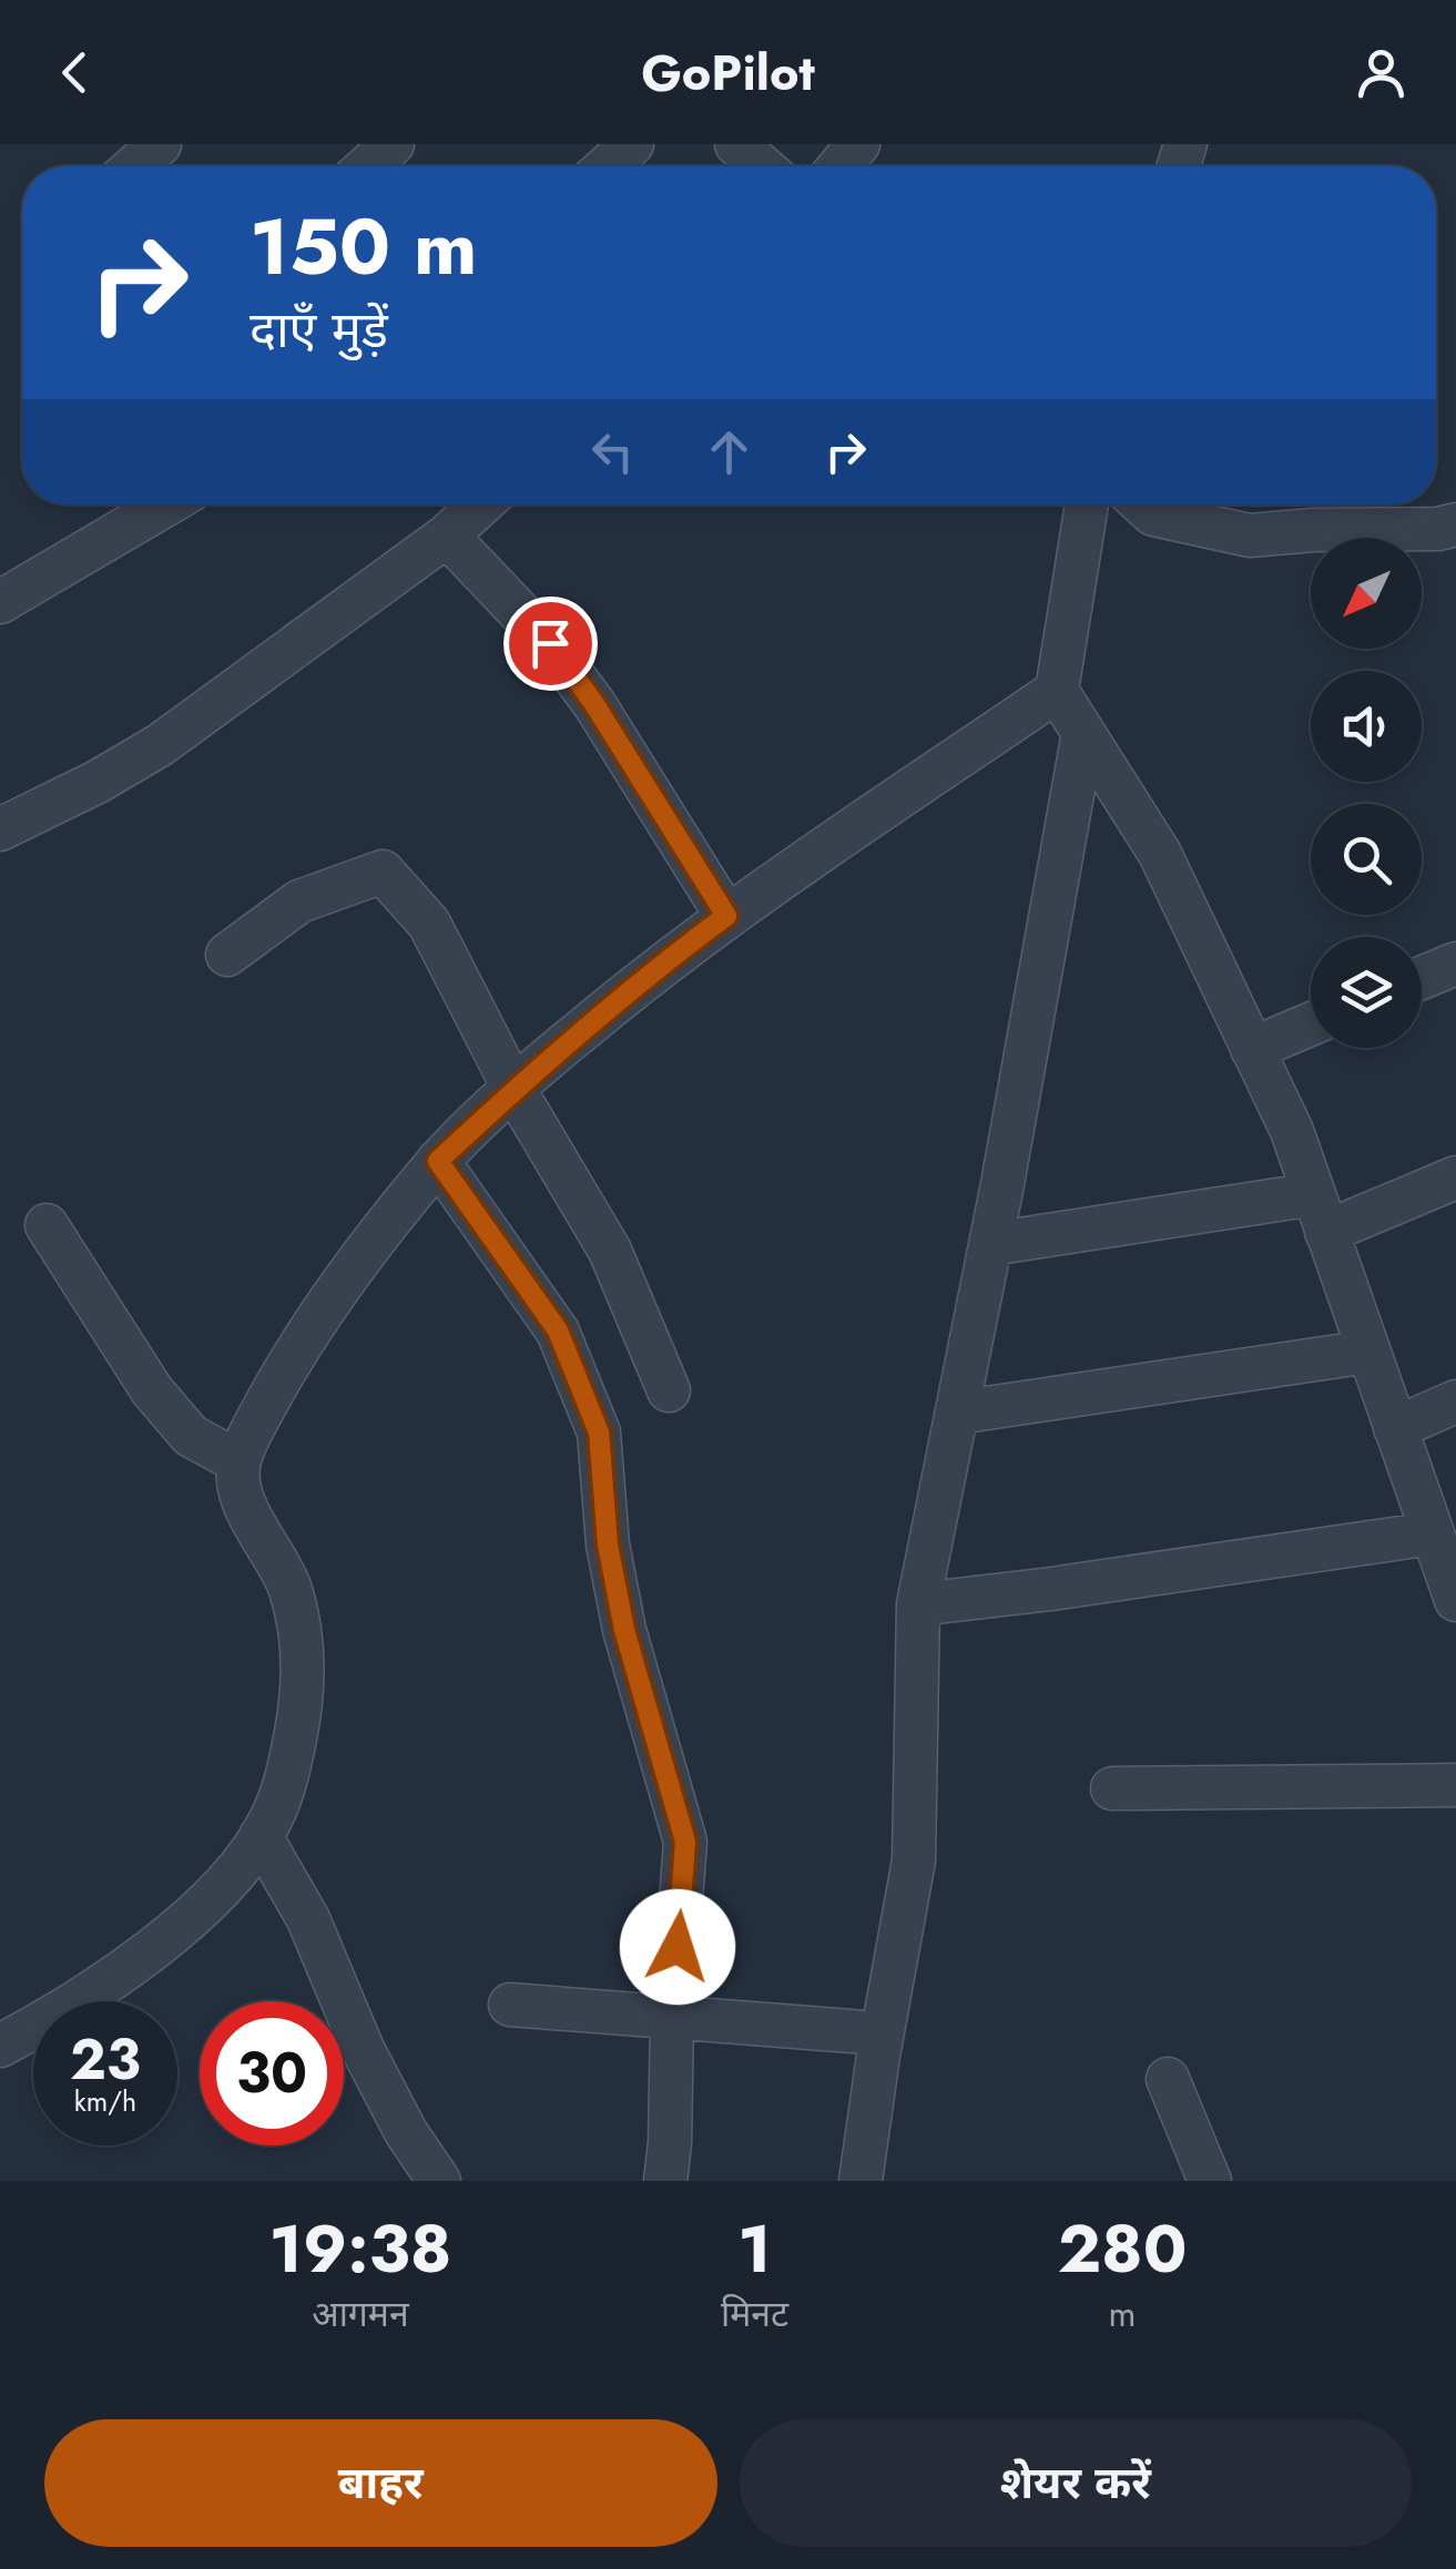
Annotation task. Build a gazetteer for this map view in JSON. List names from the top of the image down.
{
  "north": "bottom left",
  "page": {
    "header": "GoPilot",
    "turn": ["150 m", "दाएँ मुड़ें"],
    "speed": "23 km/h",
    "limit": "30",
    "eta": [
      "19:38",
      "आगमन",
      "1",
      "मिनट",
      "280",
      "m"
    ],
    "buttons": ["बाहर", "शेयर करें"]
  }
}
